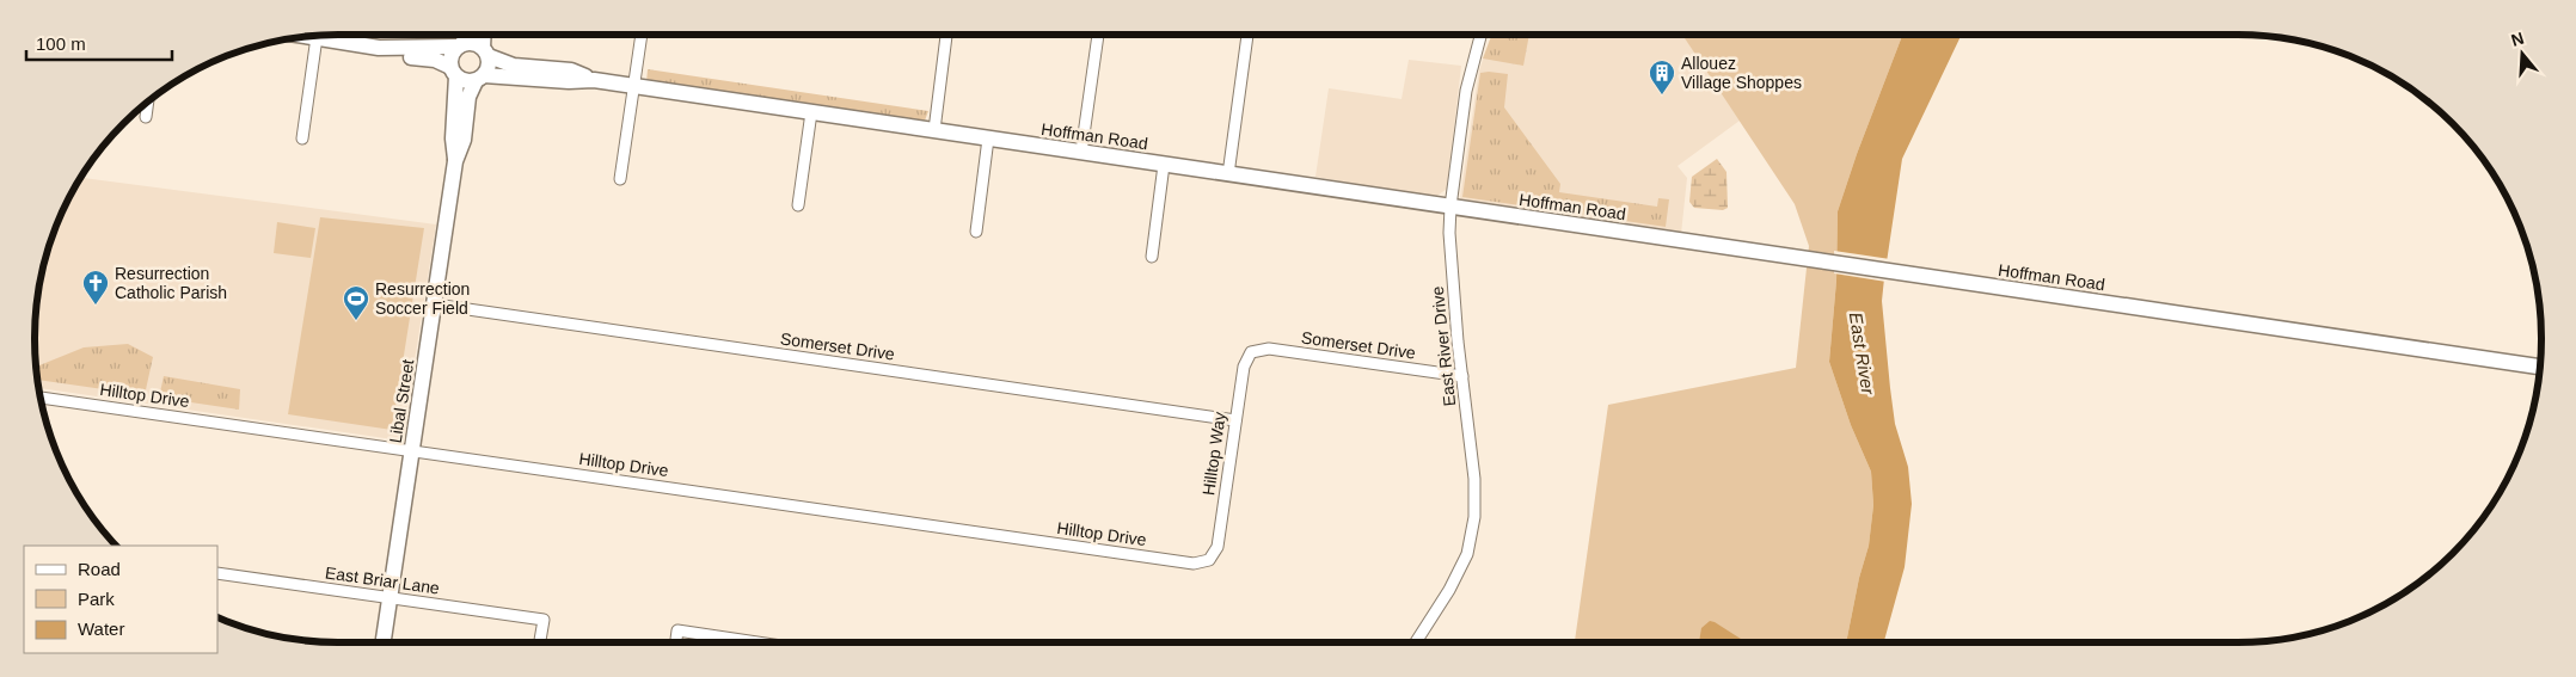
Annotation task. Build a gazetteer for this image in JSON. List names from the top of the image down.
{
  "streets": {
    "street": [
      "Hoffman Road",
      "Somerset Drive",
      "East River Drive",
      "Hilltop Drive",
      "Libal Street",
      "Hilltop Way",
      "East Briar Lane"
    ]
  },
  "crossings": [
    ["Hoffman Road", "East River Drive"],
    ["Hoffman Road", "Libal Street"],
    ["Somerset Drive", "East River Drive"],
    ["Somerset Drive", "Libal Street"],
    ["Somerset Drive", "Hilltop Way"],
    ["Hilltop Drive", "Libal Street"],
    ["Hilltop Drive", "Hilltop Way"],
    ["Libal Street", "East Briar Lane"]
  ],
  "water": ["East River"],
  "places": {
    "building": ["Allouez Village Shoppes"],
    "church": ["Resurrection Catholic Parish"],
    "sports": ["Resurrection Soccer Field"]
  },
  "legend": ["Road", "Park", "Water"],
  "scale_bar": "100 m",
  "north": "top"
}
